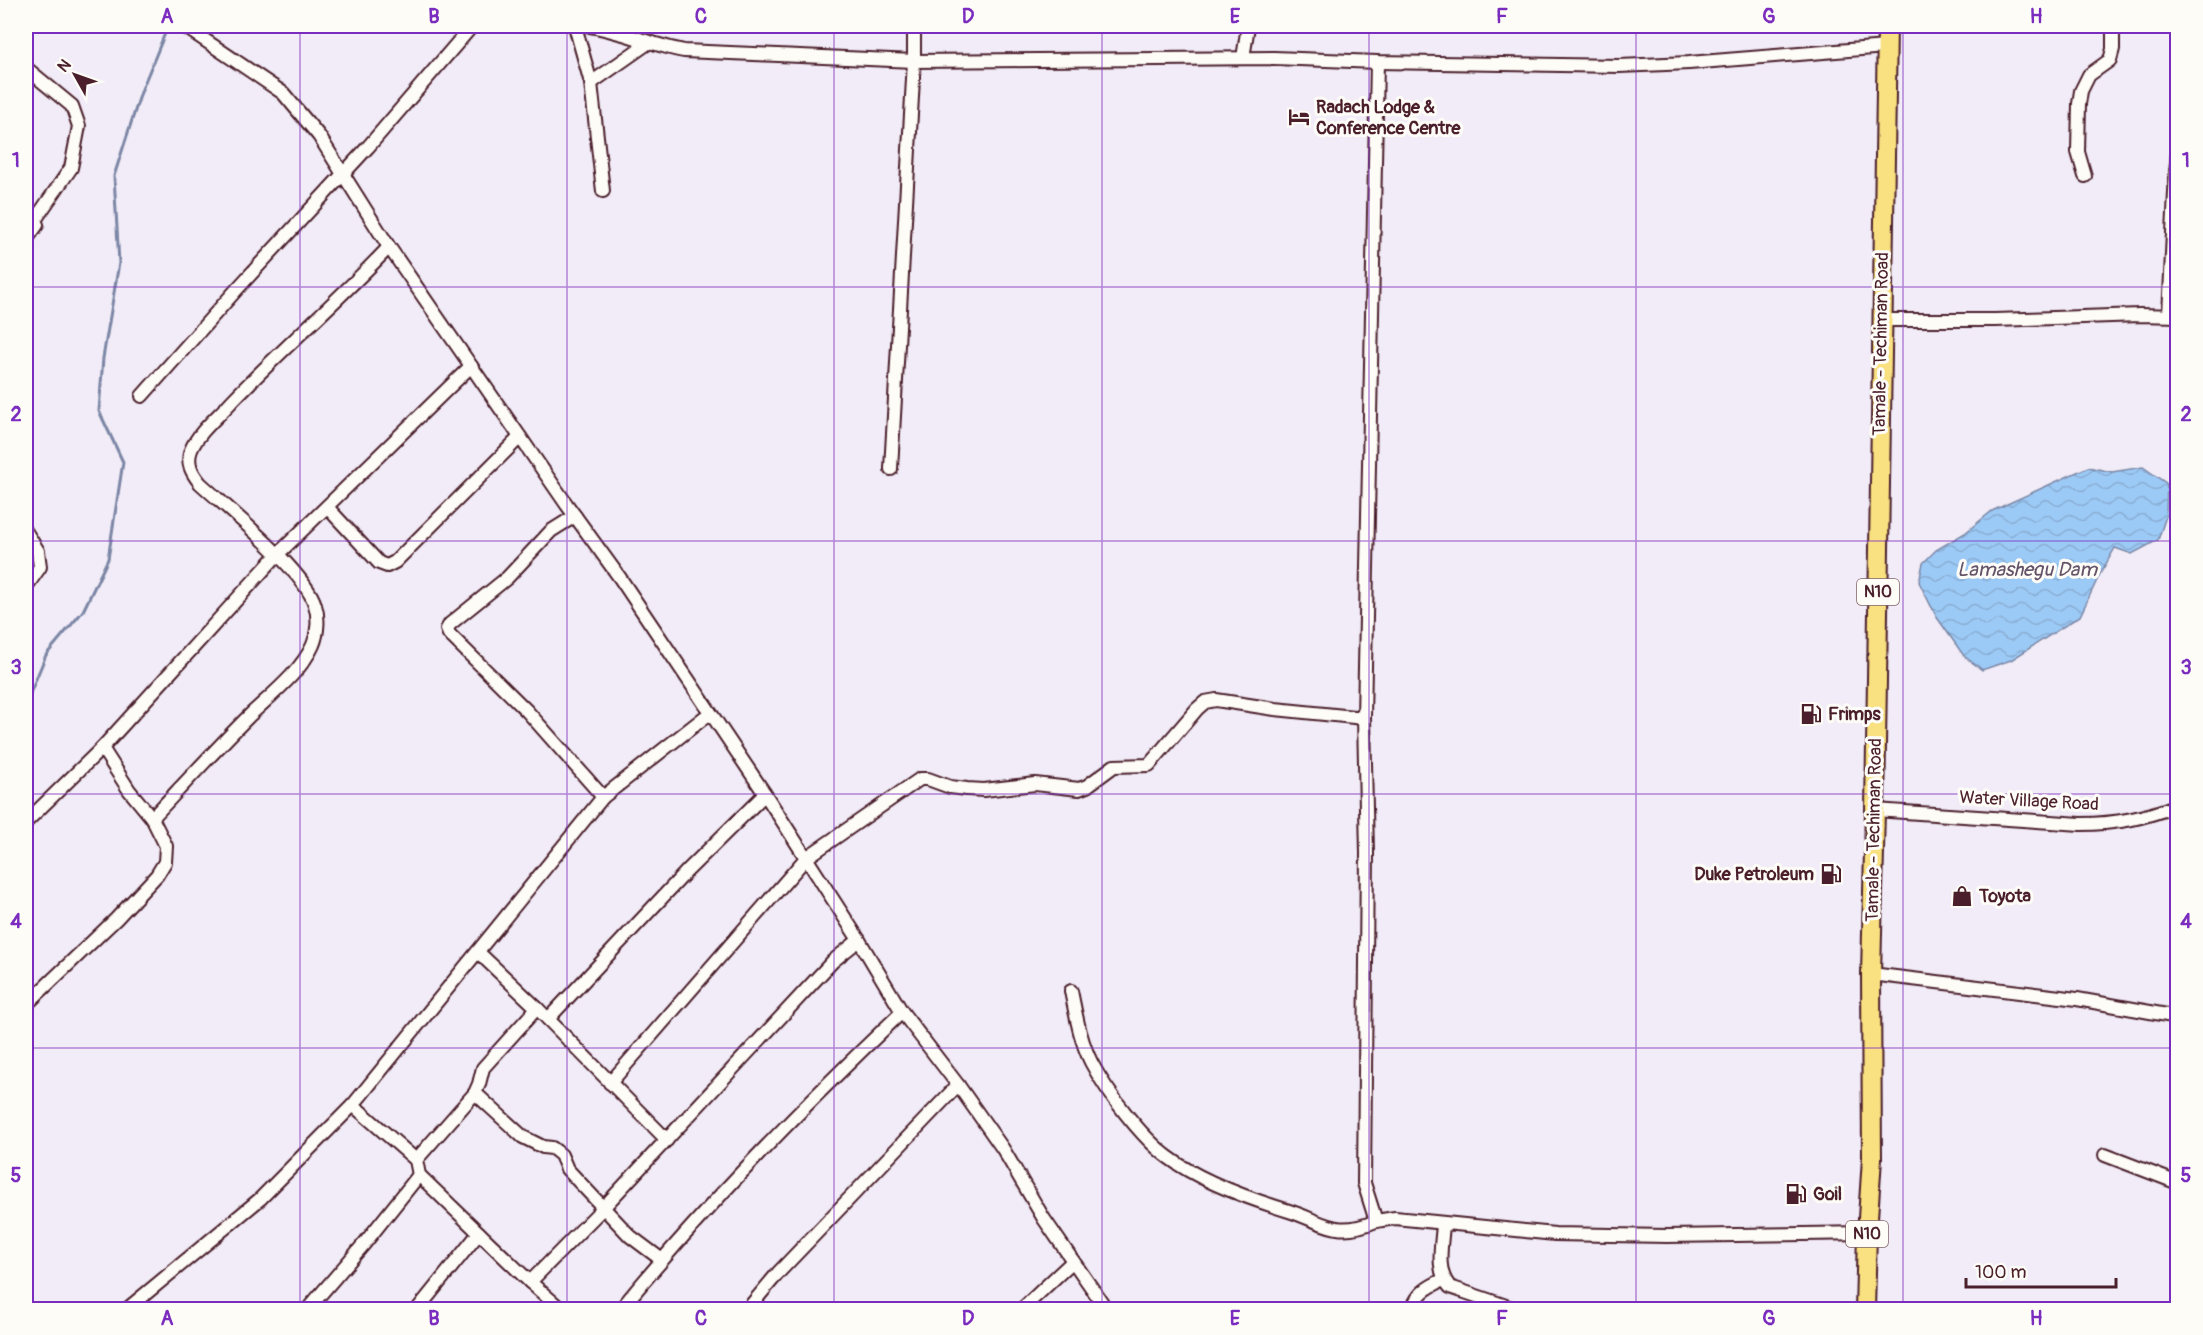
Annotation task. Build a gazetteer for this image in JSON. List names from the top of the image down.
{
  "streets": {
    "highway": ["Tamale - Techiman Road", "N10"],
    "street": ["Water Village Road"]
  },
  "crossings": [
    ["Tamale - Techiman Road", "Water Village Road"]
  ],
  "water": ["Lamashegu Dam"],
  "places": {
    "hotel": ["Radach Lodge & Conference Centre"],
    "fuel station": ["Frimps", "Duke Petroleum", "Goil"],
    "shop": ["Toyota"]
  },
  "scale_bar": "100 m",
  "north": "top left",
  "grid": {
    "columns": [
      "A",
      "B",
      "C",
      "D",
      "E",
      "F",
      "G",
      "H"
    ],
    "rows": [
      "1",
      "2",
      "3",
      "4",
      "5"
    ]
  }
}
